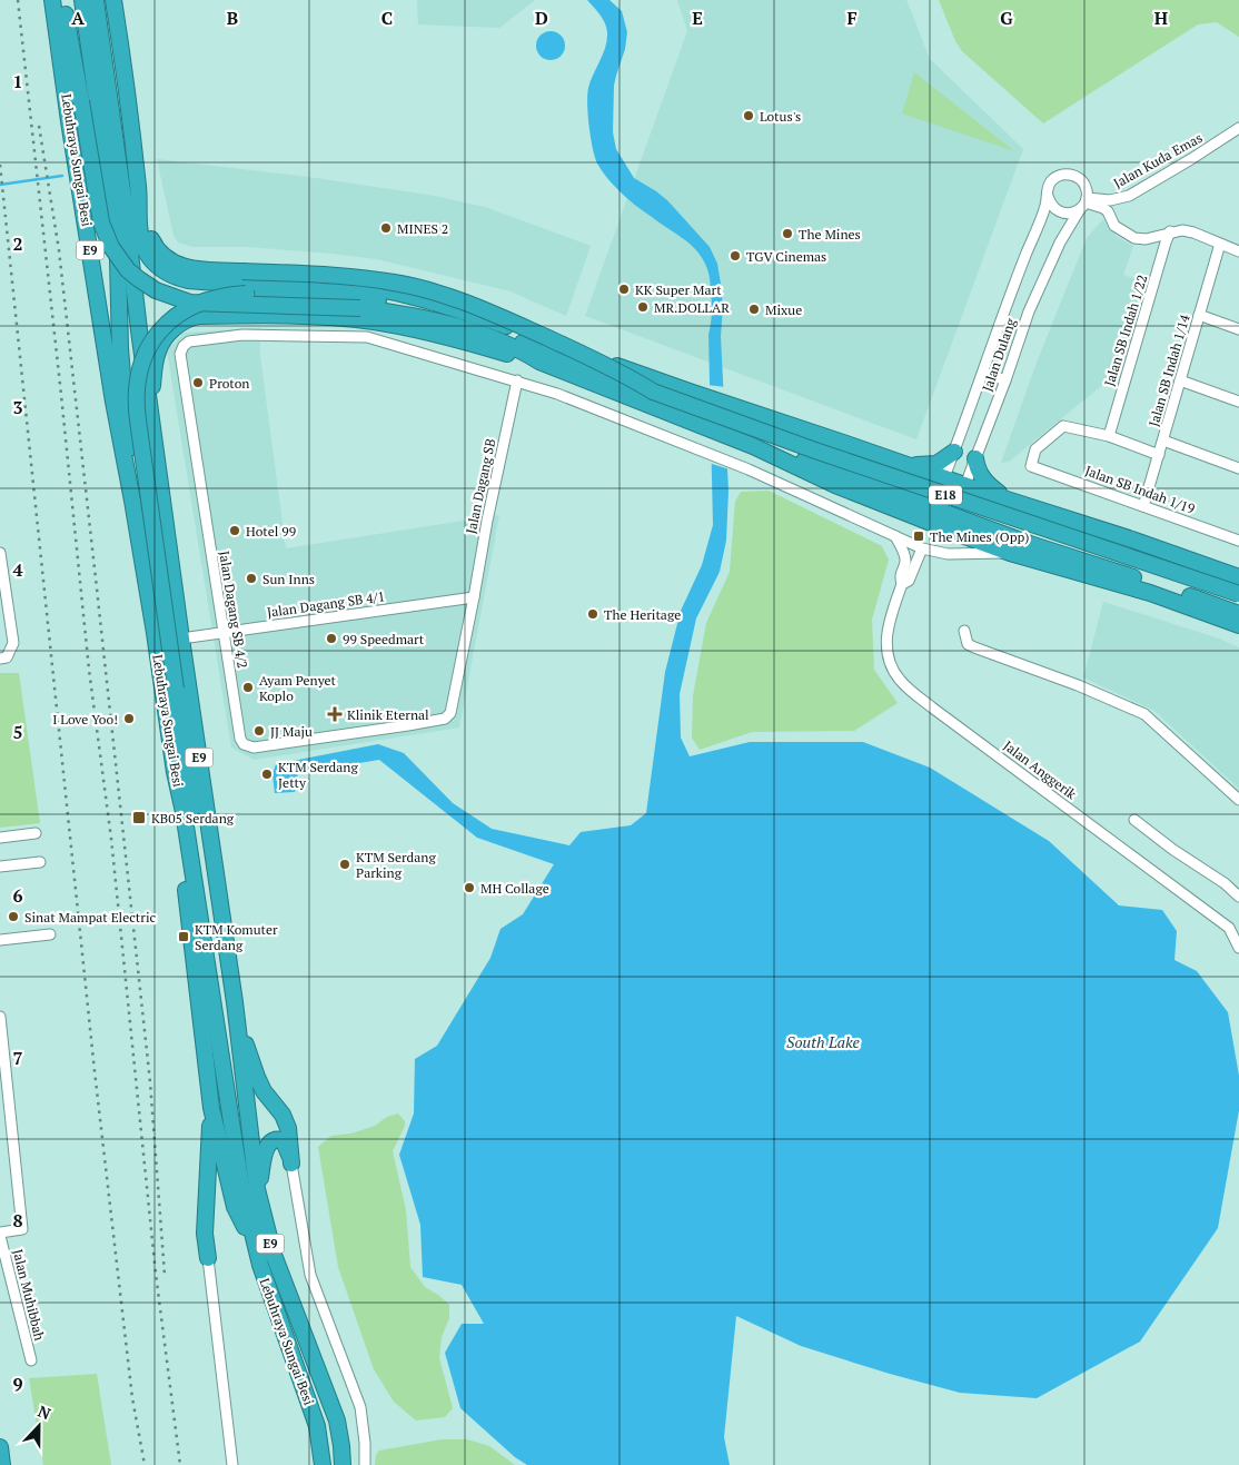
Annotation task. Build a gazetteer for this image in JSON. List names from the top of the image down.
{
  "streets": {
    "highway": ["Lebuhraya Sungai Besi", "E9", "E18"],
    "street": [
      "Jalan Kuda Emas",
      "Jalan SB Indah 1/22",
      "Jalan Dulang",
      "Jalan SB Indah 1/14",
      "Jalan Dagang SB",
      "Jalan SB Indah 1/19",
      "Jalan Dagang SB 4/1",
      "Jalan Dagang SB 4/2",
      "Jalan Anggerik",
      "Jalan Muhibbah"
    ]
  },
  "crossings": [
    ["Lebuhraya Sungai Besi", "Jalan Dagang SB 4/1"],
    ["Jalan Kuda Emas", "Jalan Dulang"],
    ["Jalan SB Indah 1/22", "Jalan SB Indah 1/19"],
    ["Jalan SB Indah 1/14", "Jalan SB Indah 1/19"],
    ["Jalan Dagang SB", "Jalan Dagang SB 4/1"],
    ["Jalan Dagang SB", "Jalan Dagang SB 4/2"],
    ["Jalan Dagang SB 4/1", "Jalan Dagang SB 4/2"]
  ],
  "water": ["South Lake"],
  "places": {
    "other": [
      "Lotus's",
      "MINES 2",
      "The Mines",
      "TGV Cinemas",
      "KK Super Mart",
      "MR.DOLLAR",
      "Mixue",
      "Proton",
      "Hotel 99",
      "Sun Inns",
      "The Heritage",
      "99 Speedmart",
      "Ayam Penyet Koplo",
      "I Love Yoo!",
      "JJ Maju",
      "KTM Serdang Jetty",
      "KTM Serdang Parking",
      "MH Collage",
      "Sinat Mampat Electric"
    ],
    "transit": ["The Mines (Opp)", "KB05 Serdang", "KTM Komuter Serdang"],
    "health": ["Klinik Eternal"]
  },
  "north": "top",
  "grid": {
    "columns": [
      "A",
      "B",
      "C",
      "D",
      "E",
      "F",
      "G",
      "H"
    ],
    "rows": [
      "1",
      "2",
      "3",
      "4",
      "5",
      "6",
      "7",
      "8",
      "9"
    ]
  }
}
